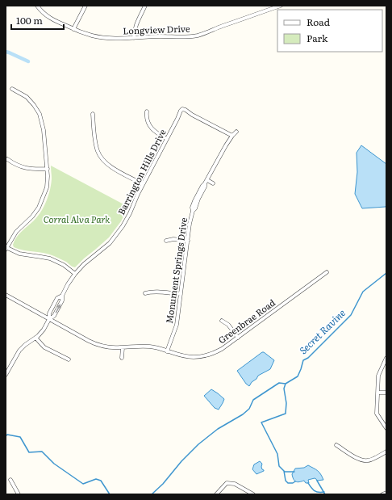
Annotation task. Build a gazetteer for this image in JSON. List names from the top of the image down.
{
  "streets": {
    "street": [
      "Longview Drive",
      "Barrington Hills Drive",
      "Monument Springs Drive",
      "Greenbrae Road"
    ]
  },
  "crossings": [
    ["Barrington Hills Drive", "Monument Springs Drive"],
    ["Barrington Hills Drive", "Greenbrae Road"],
    ["Monument Springs Drive", "Greenbrae Road"]
  ],
  "water": ["Secret Ravine"],
  "parks": ["Corral Alva Park"],
  "legend": ["Road", "Park"],
  "scale_bar": "100 m"
}
